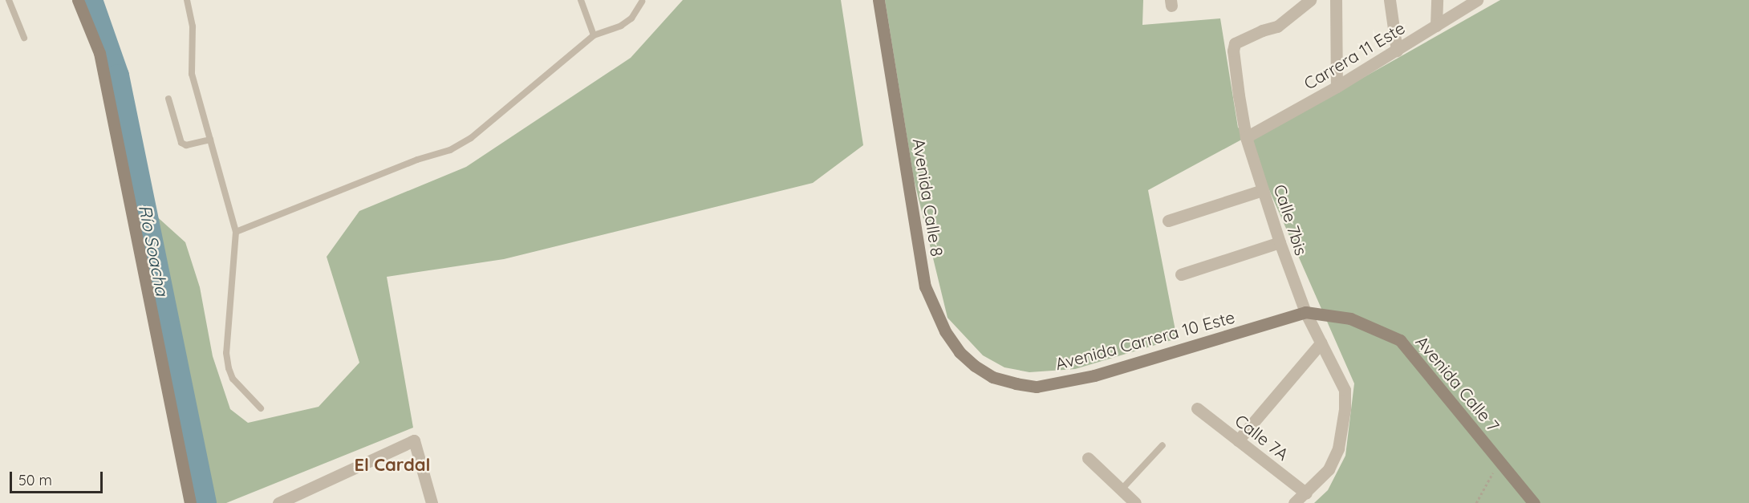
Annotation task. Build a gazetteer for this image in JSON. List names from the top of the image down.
{
  "streets": {
    "main road": ["Avenida Calle 8", "Avenida Carrera 10 Este", "Avenida Calle 7"],
    "street": ["Carrera 11 Este", "Calle 7bis", "Calle 7A"]
  },
  "crossings": [
    ["Carrera 11 Este", "Calle 7bis"],
    ["Avenida Calle 8", "Avenida Carrera 10 Este"],
    ["Calle 7bis", "Avenida Carrera 10 Este"],
    ["Calle 7bis", "Avenida Calle 7"],
    ["Avenida Carrera 10 Este", "Avenida Calle 7"]
  ],
  "districts": ["El Cardal"],
  "water": ["Río Soacha"],
  "scale_bar": "50 m"
}
